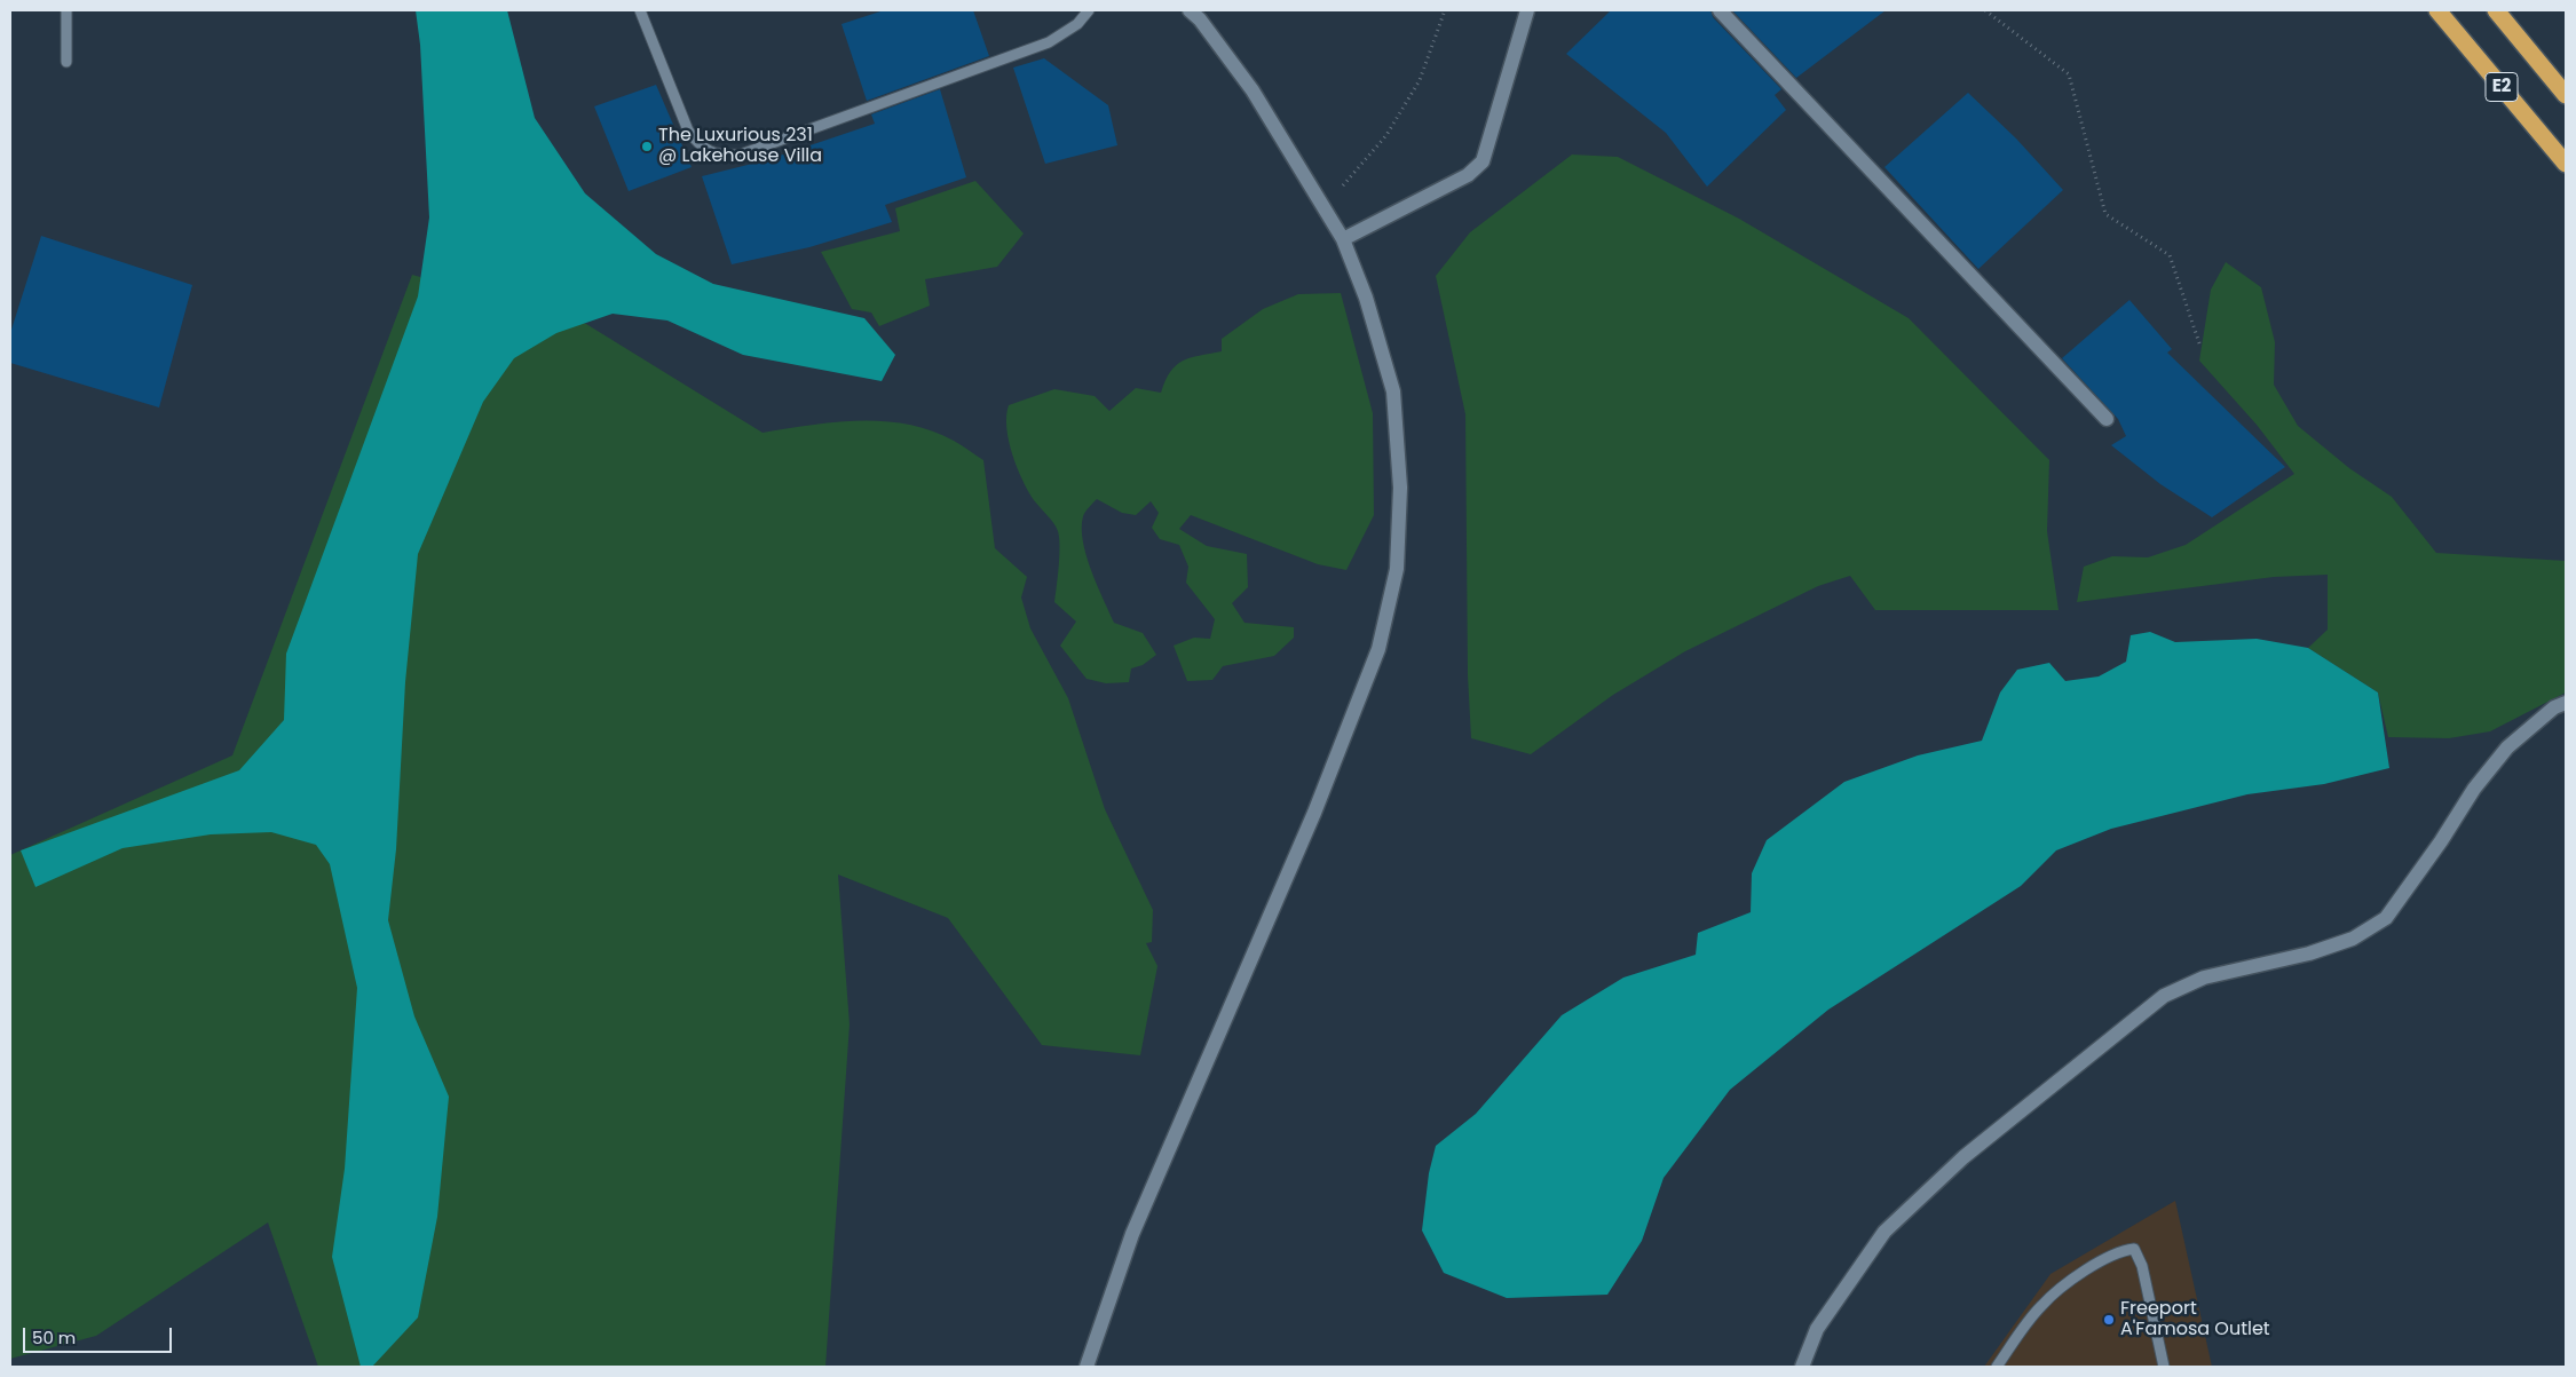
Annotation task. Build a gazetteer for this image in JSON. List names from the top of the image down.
{
  "streets": {
    "highway": ["E2"]
  },
  "places": ["The Luxurious 231 @ Lakehouse Villa", "Freeport A'Famosa Outlet"],
  "scale_bar": "50 m"
}
